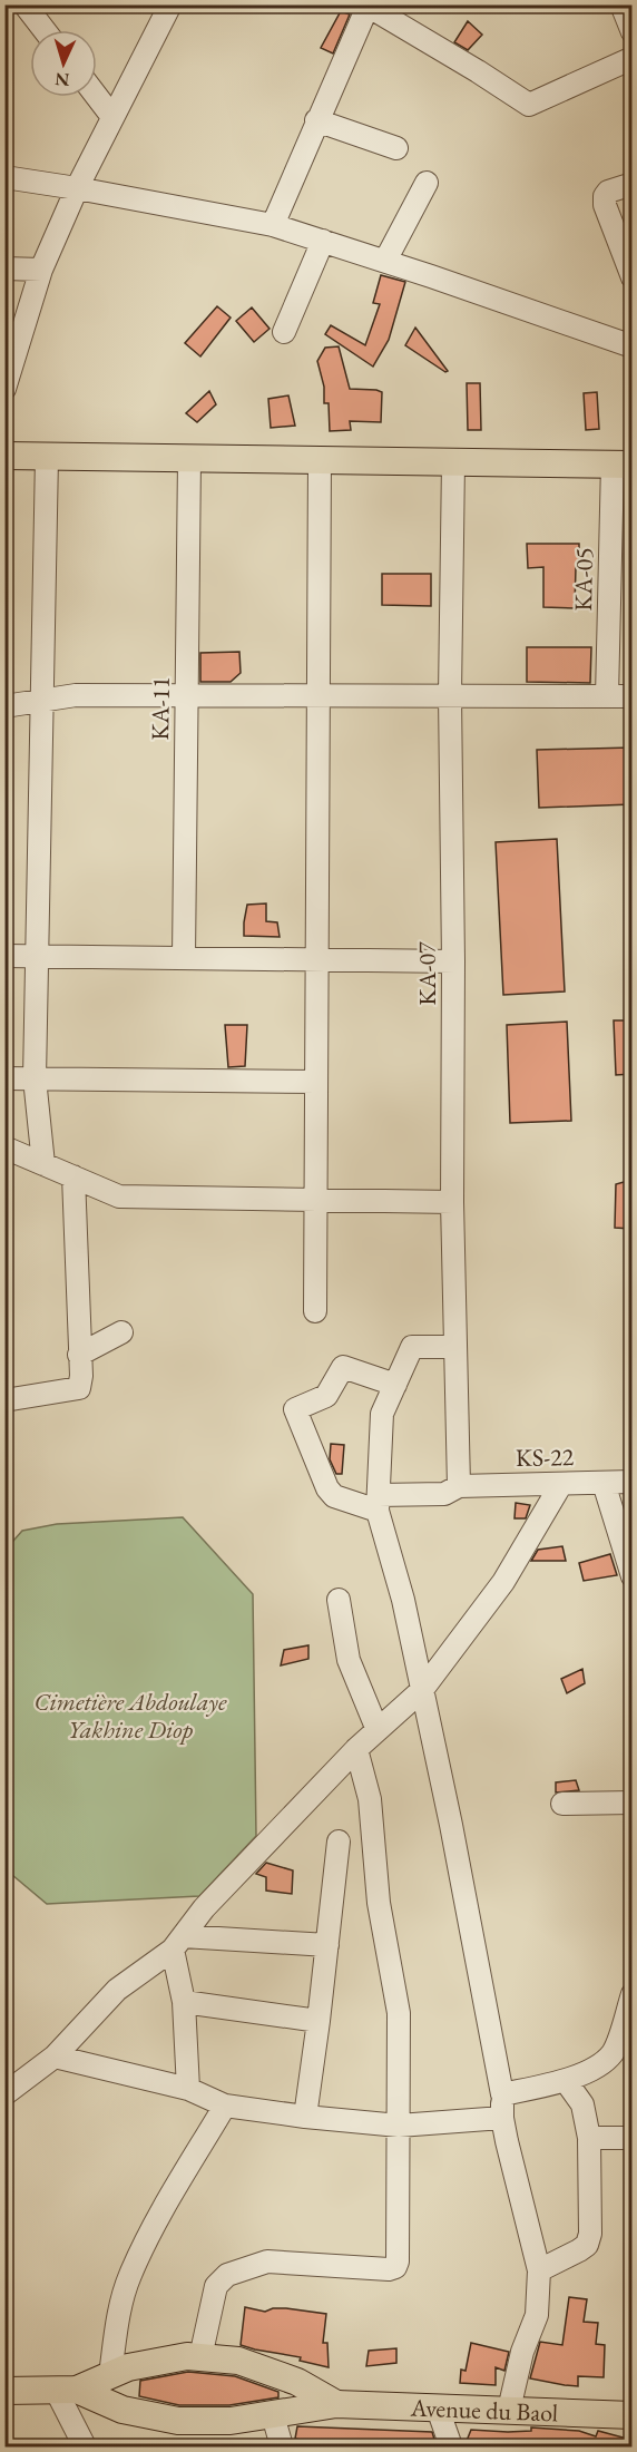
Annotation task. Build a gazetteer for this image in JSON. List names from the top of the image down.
{
  "streets": {
    "main road": ["Avenue du Baol"],
    "street": [
      "KA-05",
      "KA-11",
      "KA-07",
      "KS-22"
    ]
  },
  "crossings": [
    ["KA-07", "KS-22"]
  ],
  "parks": ["Cimetière Abdoulaye Yakhine Diop"],
  "north": "bottom"
}
